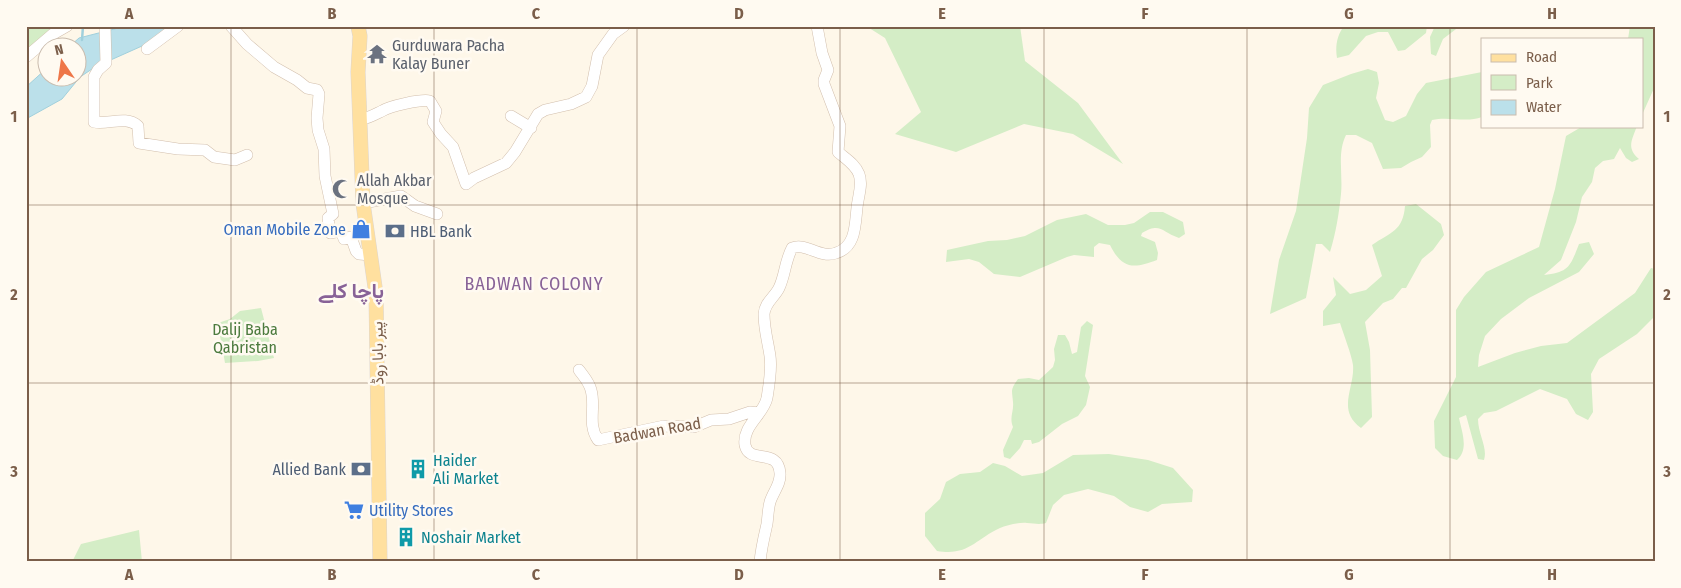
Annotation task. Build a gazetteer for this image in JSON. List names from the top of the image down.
{
  "streets": {
    "main road": ["پیر بابا روڈ"],
    "street": ["Badwan Road"]
  },
  "districts": ["BADWAN COLONY", "پاچا کلے"],
  "parks": ["Dalij Baba Qabristan"],
  "places": {
    "temple": ["Gurduwara Pacha Kalay Buner"],
    "mosque": ["Allah Akbar Mosque"],
    "shop": ["Oman Mobile Zone"],
    "bank": ["HBL Bank", "Allied Bank"],
    "building": ["Haider Ali Market", "Noshair Market"],
    "supermarket": ["Utility Stores"]
  },
  "legend": ["Road", "Park", "Water"],
  "north": "top",
  "grid": {
    "columns": [
      "A",
      "B",
      "C",
      "D",
      "E",
      "F",
      "G",
      "H"
    ],
    "rows": ["1", "2", "3"]
  }
}
